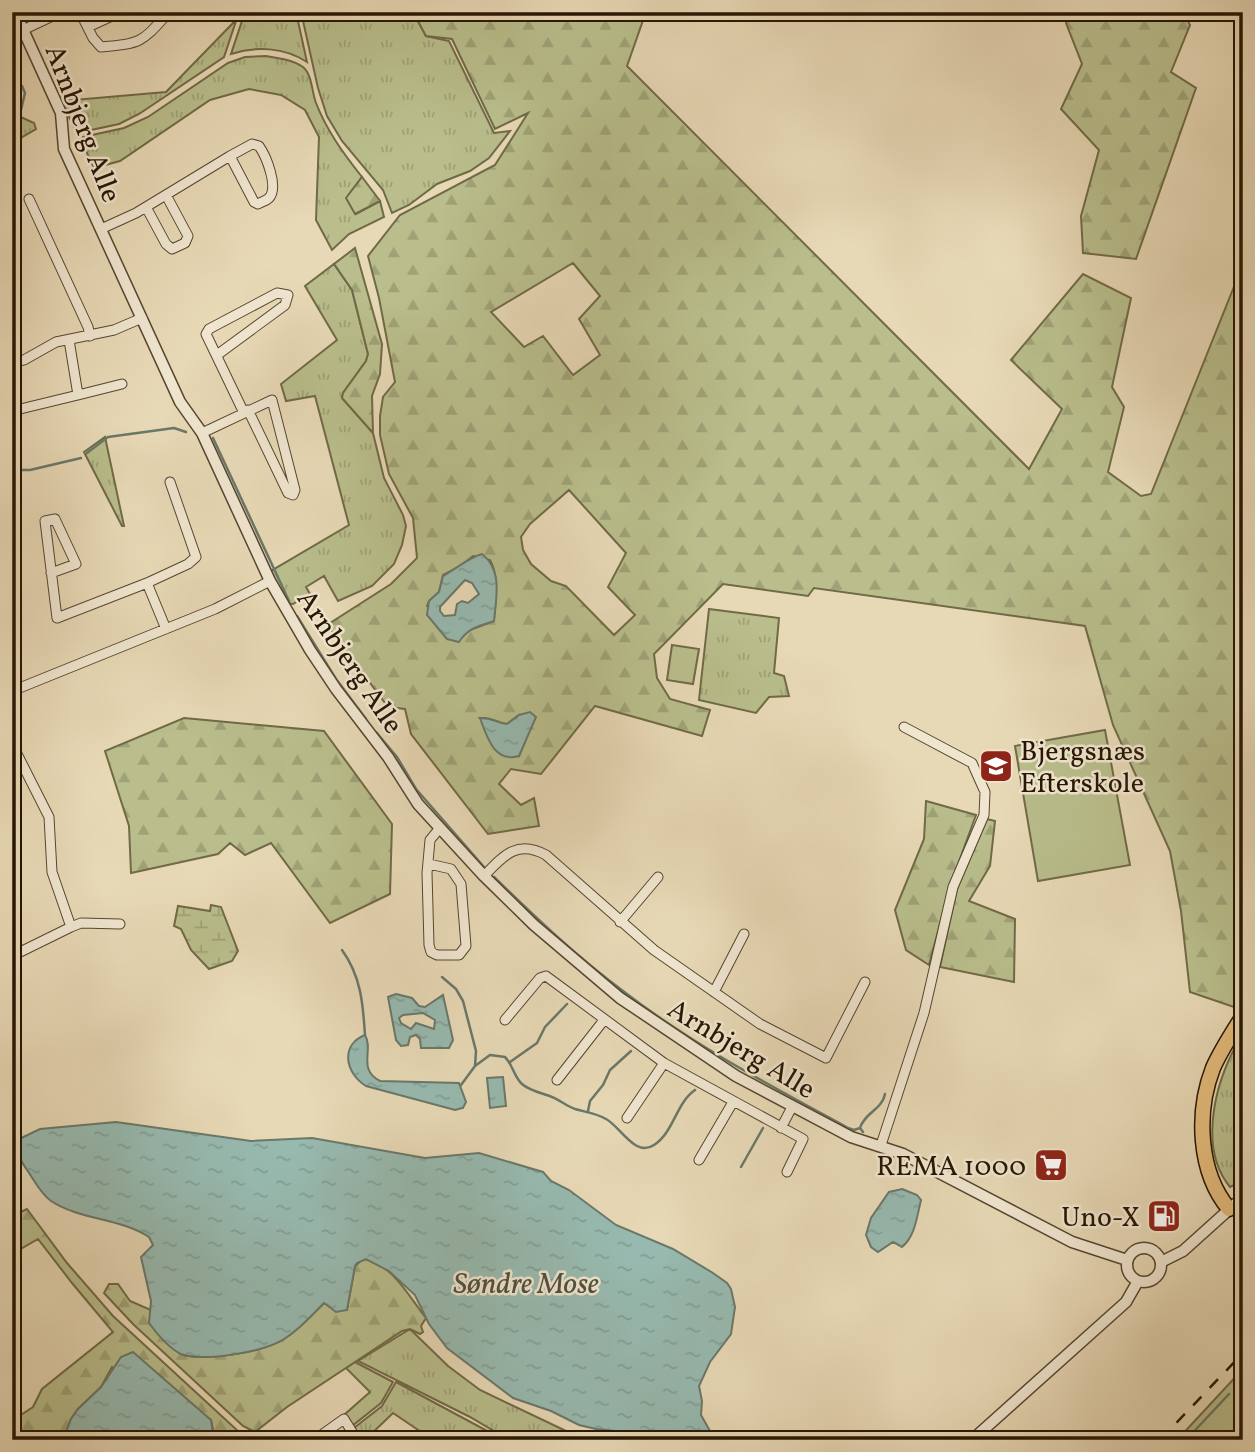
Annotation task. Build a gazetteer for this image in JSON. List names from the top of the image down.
{
  "streets": {
    "street": ["Arnbjerg Alle"]
  },
  "water": ["Søndre Mose"],
  "places": {
    "school or university": ["Bjergsnæs Efterskole"],
    "supermarket": ["REMA 1000"],
    "fuel station": ["Uno-X"]
  }
}
